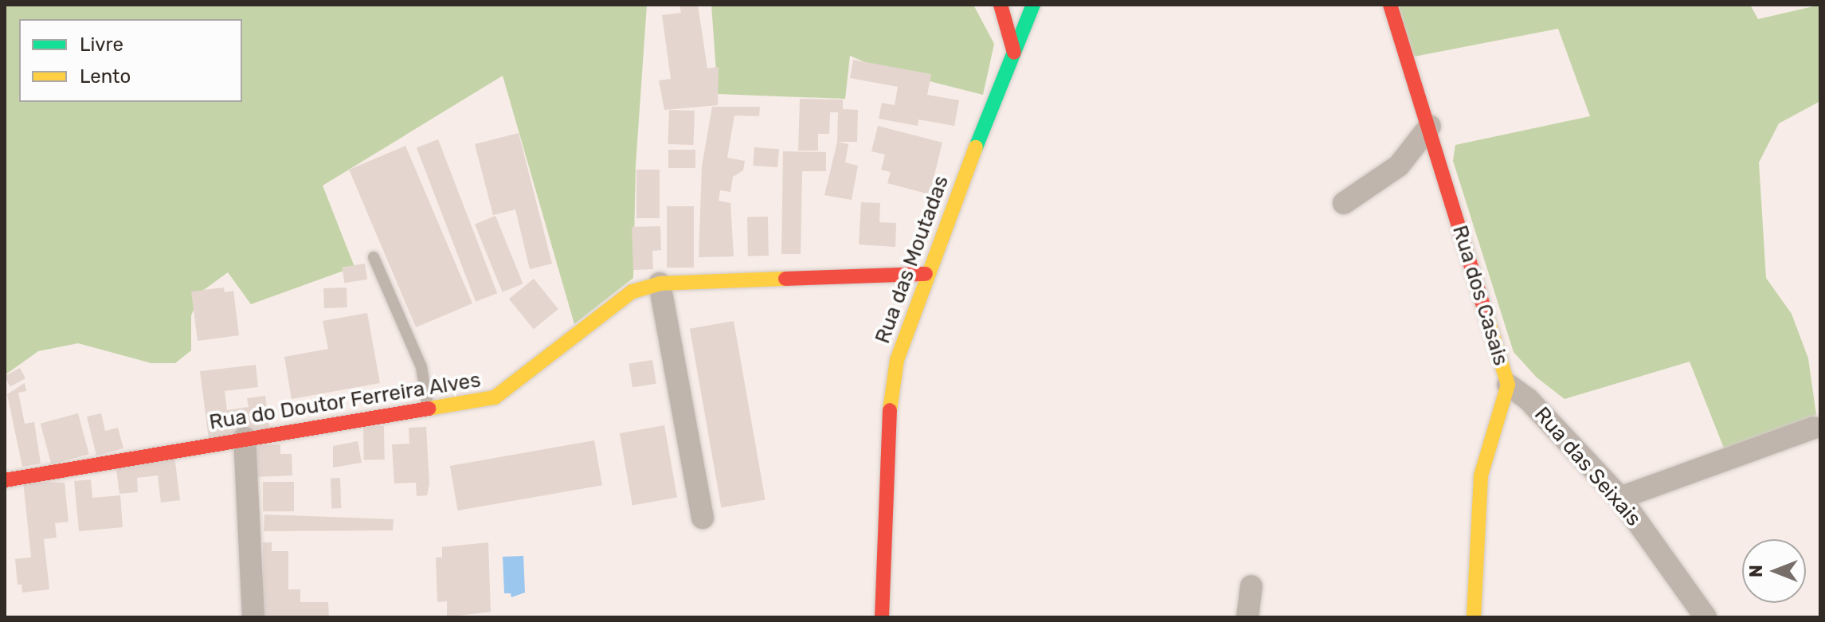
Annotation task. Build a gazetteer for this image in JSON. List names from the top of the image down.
{
  "streets": {
    "street": [
      "Rua das Moutadas",
      "Rua dos Casais",
      "Rua do Doutor Ferreira Alves",
      "Rua das Seixais"
    ]
  },
  "crossings": [
    ["Rua das Moutadas", "Rua do Doutor Ferreira Alves"],
    ["Rua dos Casais", "Rua das Seixais"]
  ],
  "legend": ["Livre", "Lento"],
  "north": "left"
}
